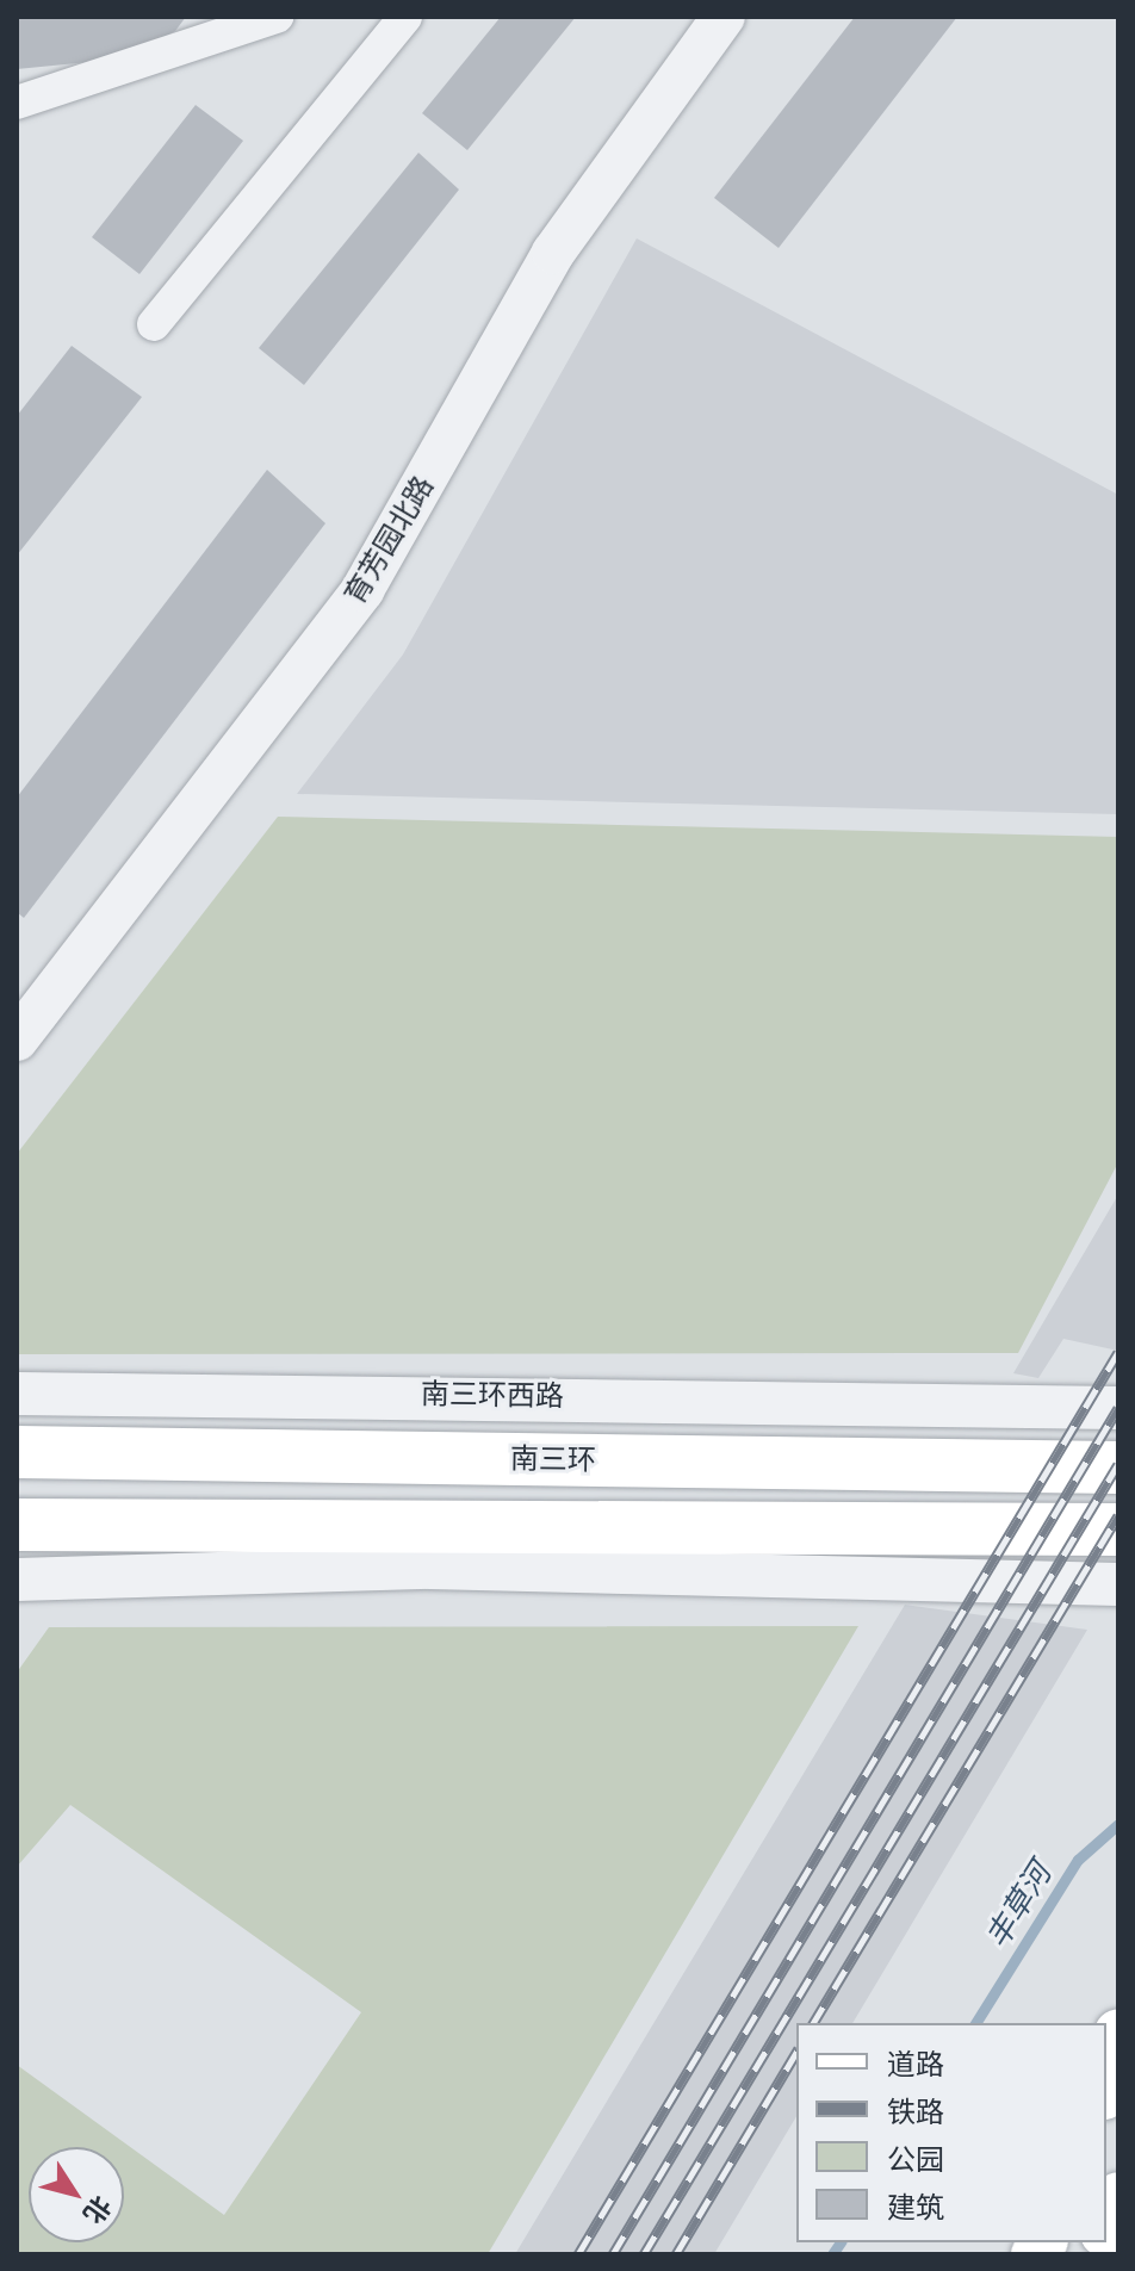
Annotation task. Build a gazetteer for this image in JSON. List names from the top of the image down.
{
  "streets": {
    "highway": ["南三环"],
    "street": ["育芳园北路", "南三环西路"]
  },
  "water": ["丰草河"],
  "legend": [
    "道路",
    "铁路",
    "公园",
    "建筑"
  ],
  "north": "bottom right"
}
